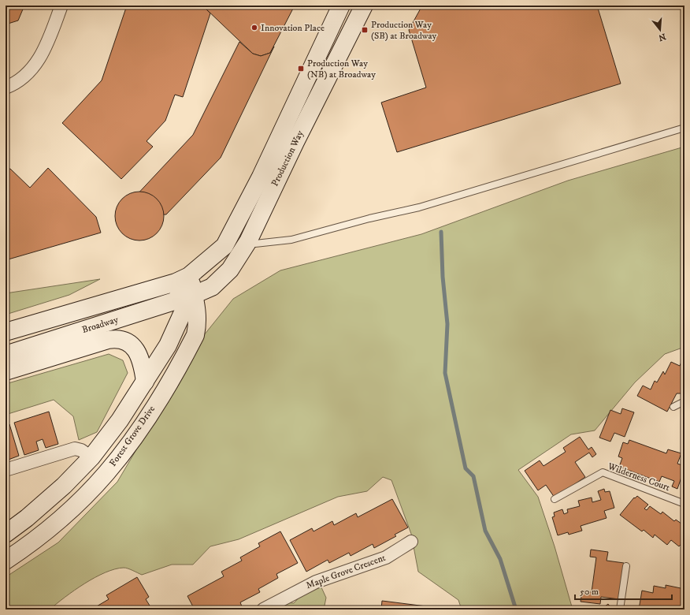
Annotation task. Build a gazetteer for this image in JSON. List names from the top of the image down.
{
  "streets": {
    "street": [
      "Production Way",
      "Broadway",
      "Forest Grove Drive",
      "Maple Grove Crescent"
    ],
    "lane": ["Wilderness Court"]
  },
  "crossings": [
    ["Production Way", "Broadway"],
    ["Production Way", "Forest Grove Drive"],
    ["Broadway", "Forest Grove Drive"]
  ],
  "places": {
    "other": ["Innovation Place"],
    "transit": ["Production Way (SB) at Broadway", "Production Way (NB) at Broadway"]
  },
  "scale_bar": "50 m",
  "north": "bottom"
}
